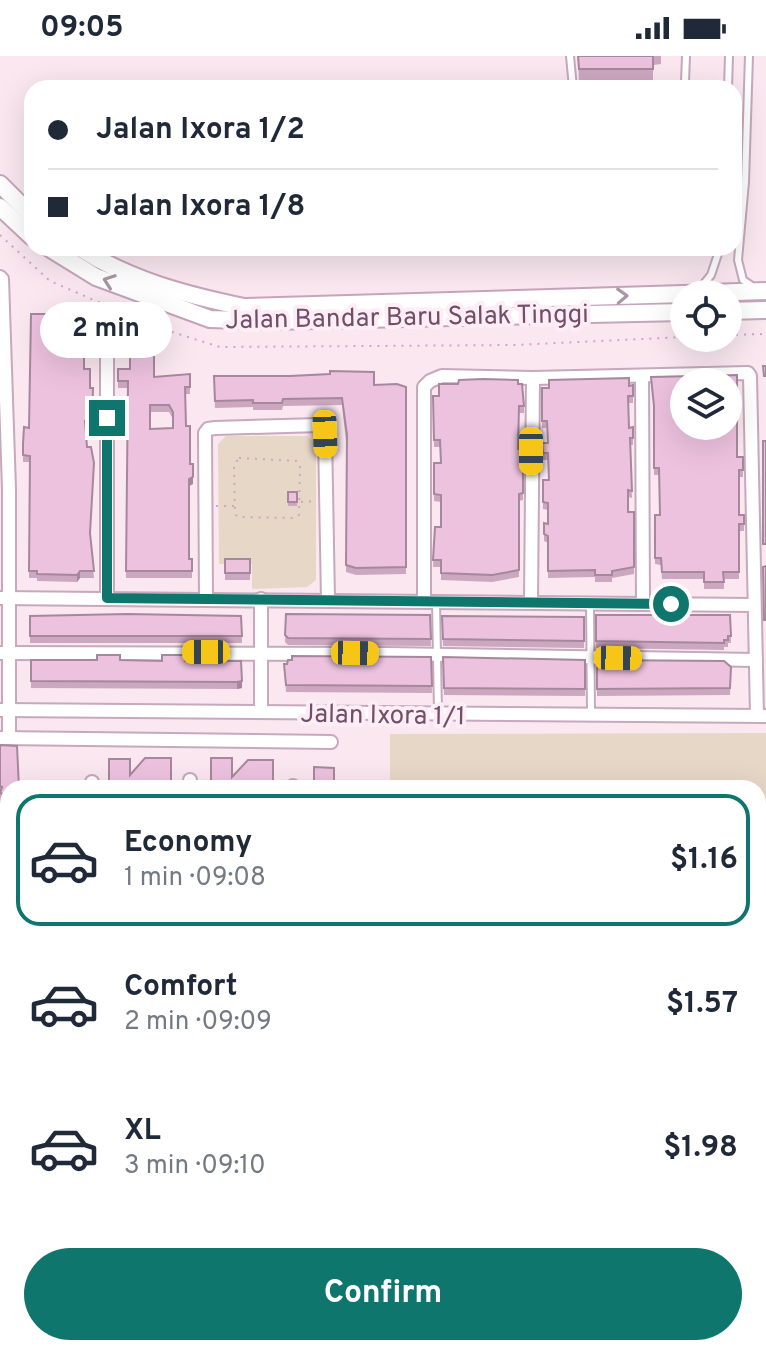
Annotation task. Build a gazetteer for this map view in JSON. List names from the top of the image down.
{
  "streets": {
    "main road": ["Jalan Bandar Baru Salak Tinggi"],
    "street": ["Jalan Ixora 1/1"]
  },
  "page": {
    "status": "09:05",
    "banner": ["Jalan Ixora 1/2", "Jalan Ixora 1/8"],
    "bubble": "2 min",
    "list": [
      {
        "name": "Economy",
        "note": "1 min · 09:08",
        "value": "$1.16"
      },
      {
        "name": "Comfort",
        "note": "2 min · 09:09",
        "value": "$1.57"
      },
      {
        "name": "XL",
        "note": "3 min · 09:10",
        "value": "$1.98"
      }
    ],
    "buttons": "Confirm"
  }
}
